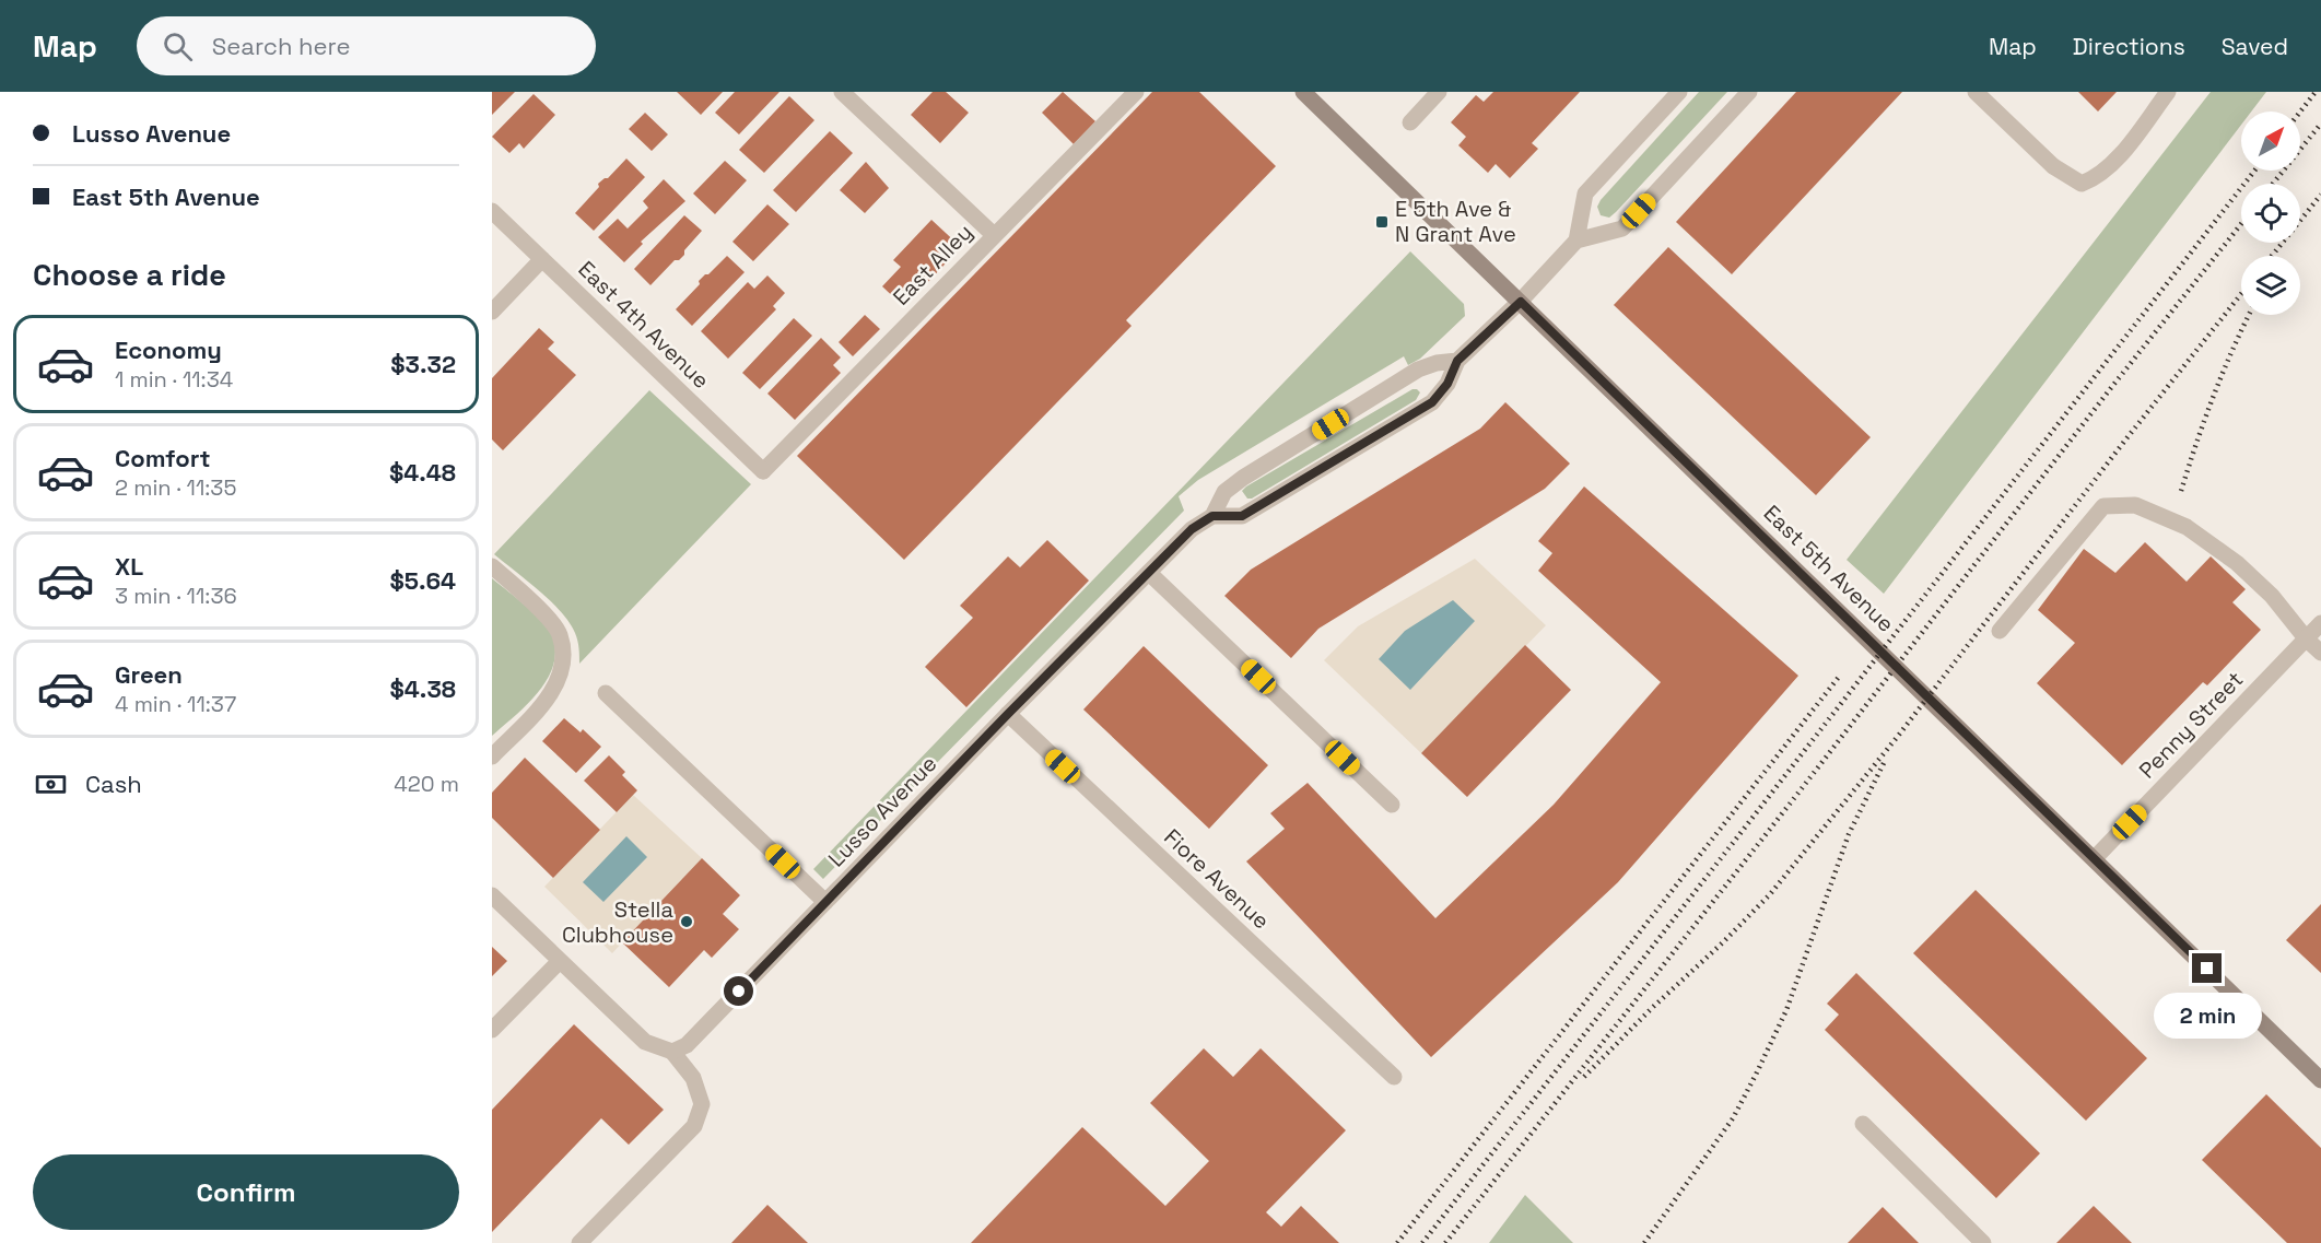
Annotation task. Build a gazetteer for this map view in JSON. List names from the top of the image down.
{
  "streets": {
    "main road": ["East 5th Avenue"],
    "street": [
      "East Alley",
      "East 4th Avenue",
      "Penny Street",
      "Lusso Avenue",
      "Fiore Avenue"
    ]
  },
  "crossings": [
    ["East Alley", "East 4th Avenue"],
    ["East 5th Avenue", "Penny Street"],
    ["Lusso Avenue", "Fiore Avenue"]
  ],
  "places": {
    "transit": ["E 5th Ave & N Grant Ave"],
    "other": ["Stella Clubhouse"]
  },
  "north": "top right",
  "page": {
    "header": "Map",
    "search": "Search here",
    "nav": ["Map", "Directions", "Saved"],
    "banner": ["Lusso Avenue", "East 5th Avenue"],
    "heading": "Choose a ride",
    "list": [
      {
        "name": "Economy",
        "note": "1 min · 11:34",
        "value": "$3.32"
      },
      {
        "name": "Comfort",
        "note": "2 min · 11:35",
        "value": "$4.48"
      },
      {
        "name": "XL",
        "note": "3 min · 11:36",
        "value": "$5.64"
      },
      {
        "name": "Green",
        "note": "4 min · 11:37",
        "value": "$4.38"
      }
    ],
    "pay": ["Cash", "420 m"],
    "bubble": "2 min",
    "buttons": "Confirm"
  }
}
